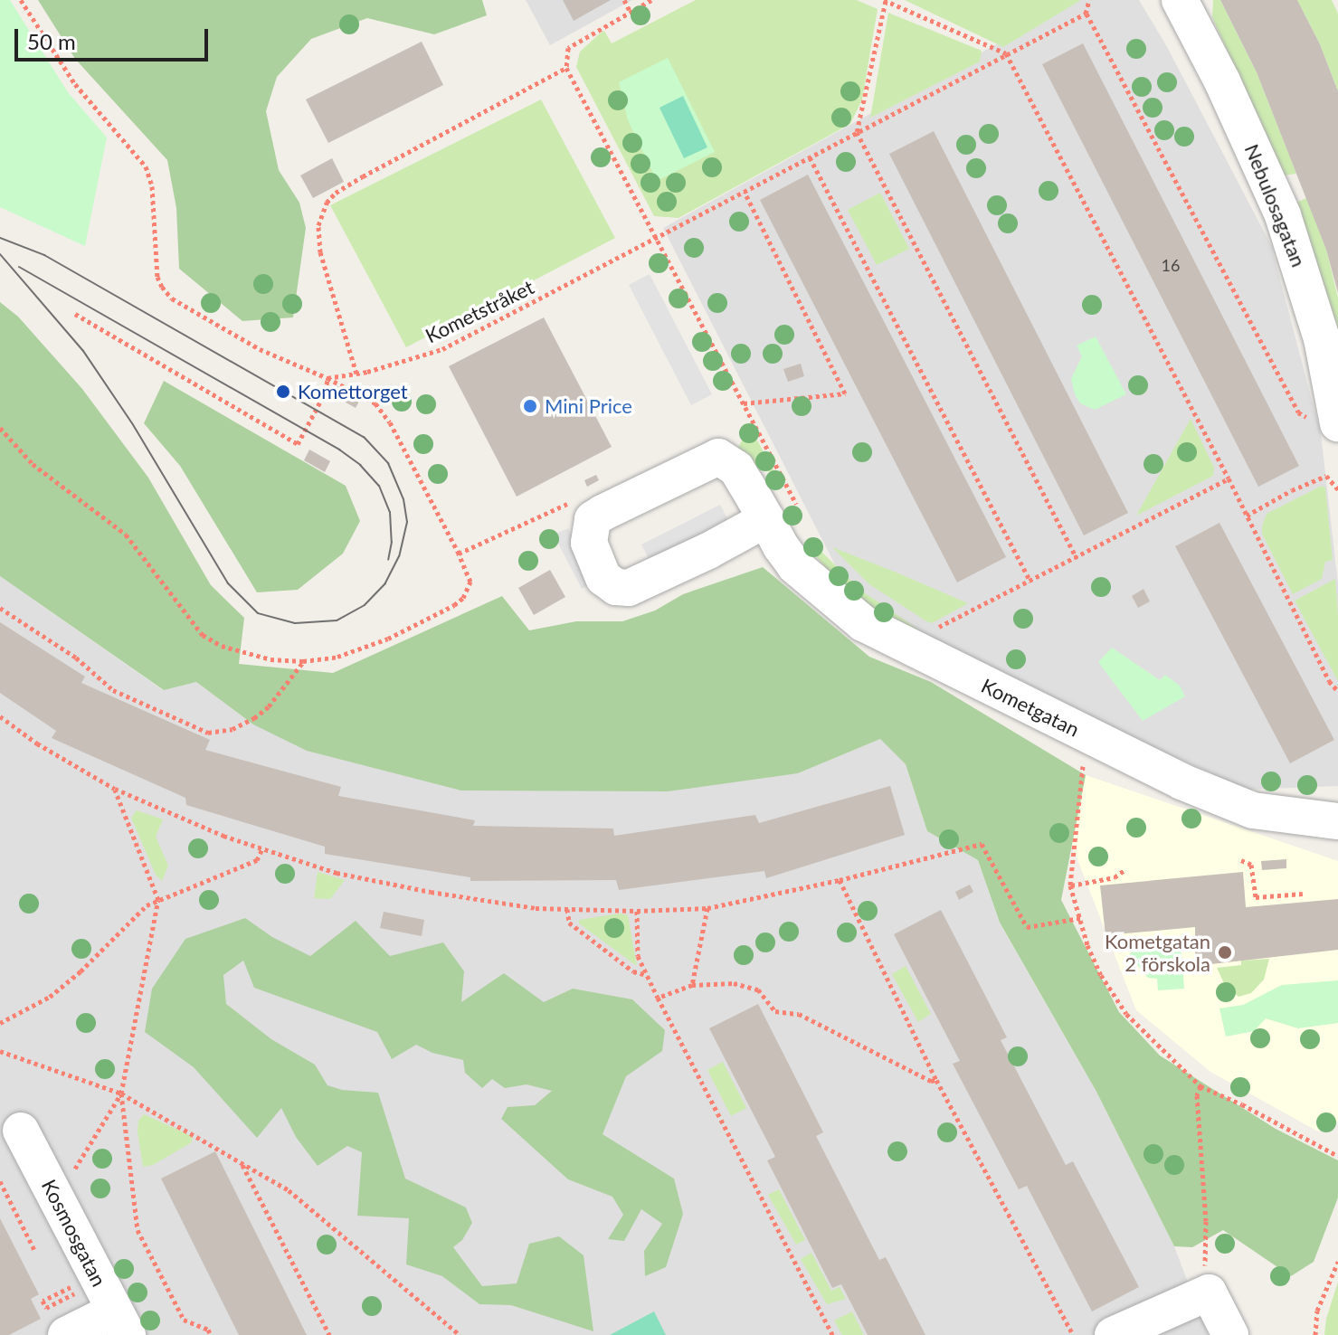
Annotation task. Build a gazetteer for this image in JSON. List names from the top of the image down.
{
  "streets": {
    "street": ["Nebulosagatan", "Kometgatan", "Kosmosgatan"],
    "path": ["Kometstråket"]
  },
  "places": ["Komettorget", "Mini Price", "Kometgatan 2 förskola"],
  "house_numbers": ["16"],
  "scale_bar": "50 m"
}
